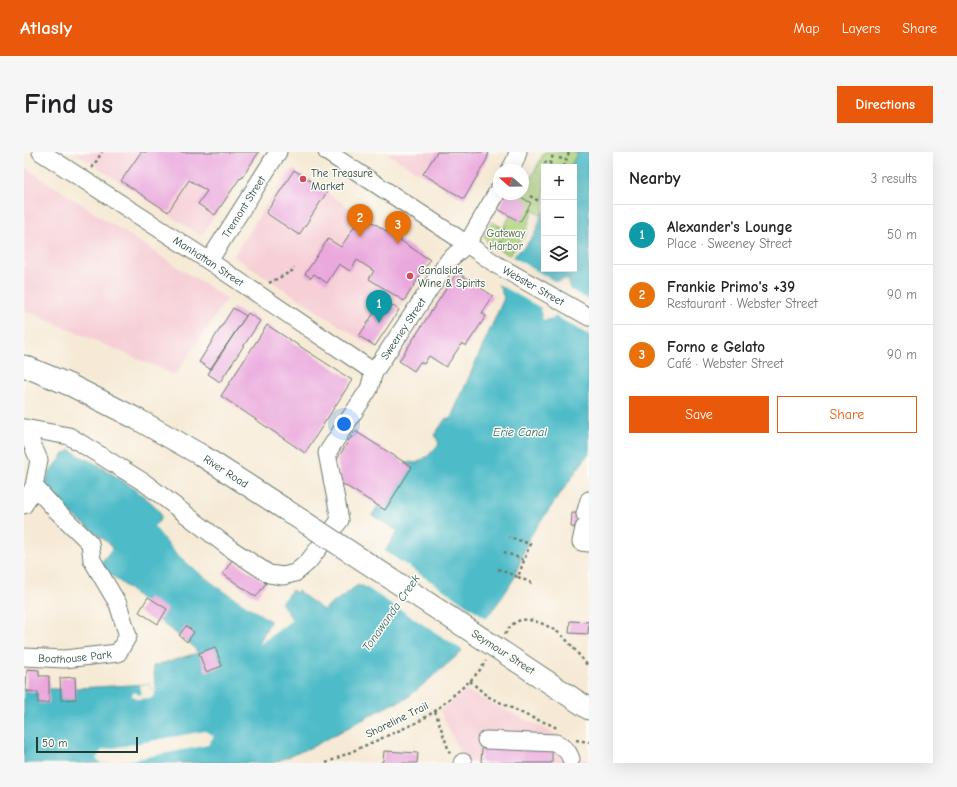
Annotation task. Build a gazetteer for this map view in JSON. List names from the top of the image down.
{
  "streets": {
    "main road": ["River Road", "Seymour Street"],
    "street": [
      "Tremont Street",
      "Manhattan Street",
      "Webster Street",
      "Sweeney Street",
      "Boathouse Park"
    ],
    "path": ["Shoreline Trail"]
  },
  "crossings": [
    ["Tremont Street", "Manhattan Street"],
    ["Manhattan Street", "Sweeney Street"],
    ["Webster Street", "Sweeney Street"],
    ["River Road", "Seymour Street"]
  ],
  "water": ["Erie Canal", "Tonawanda Creek"],
  "parks": ["Gateway Harbor"],
  "places": ["The Treasure Market", "Canalside Wine & Spirits"],
  "scale_bar": "50 m",
  "north": "left",
  "page": {
    "header": "Atlasly",
    "nav": ["Map", "Layers", "Share"],
    "buttons": [
      "Directions",
      ["Save", "Share"]
    ],
    "title": "Find us",
    "heading": ["Nearby", "3 results"],
    "map_buttons": ["+", "−"],
    "pins": ["2", "3", "1"],
    "list": [
      {
        "mark": "1",
        "name": "Alexander's Lounge",
        "note": "Place · Sweeney Street",
        "value": "50 m"
      },
      {
        "mark": "2",
        "name": "Frankie Primo's +39",
        "note": "Restaurant · Webster Street",
        "value": "90 m"
      },
      {
        "mark": "3",
        "name": "Forno e Gelato",
        "note": "Café · Webster Street",
        "value": "90 m"
      }
    ],
    "scale": "50 m"
  }
}
